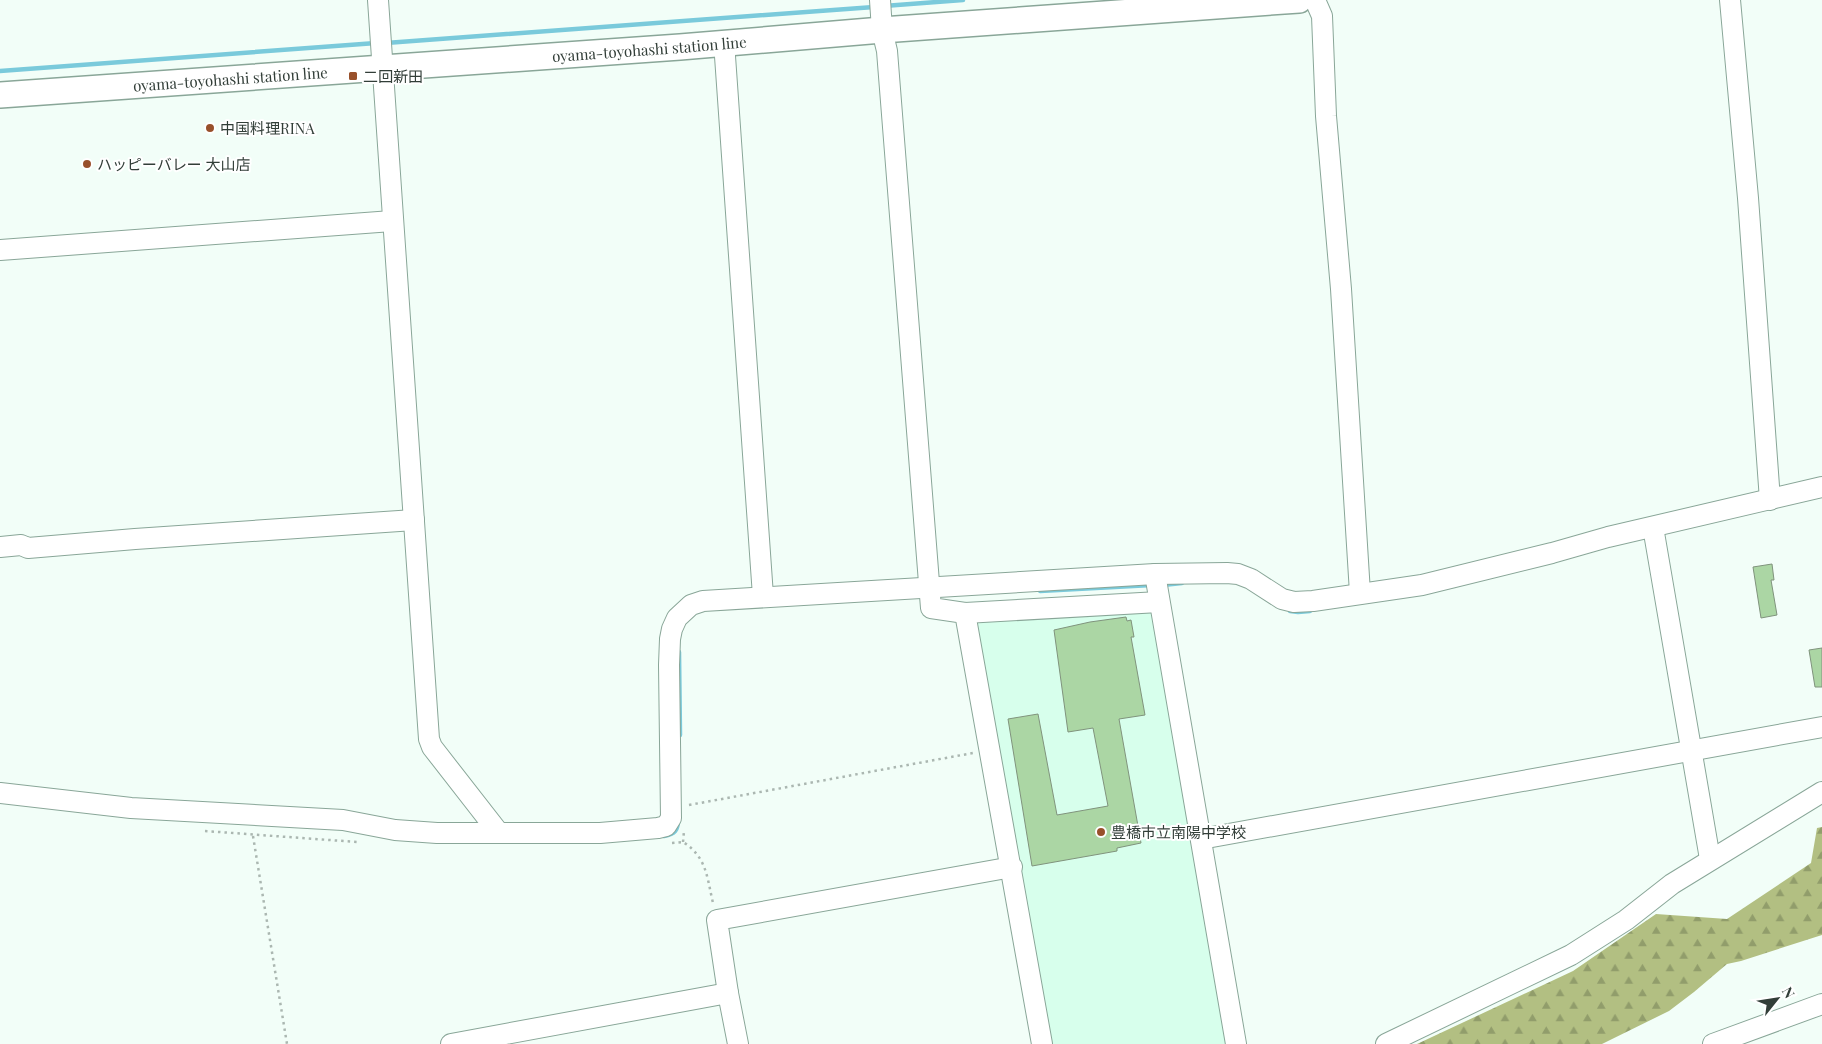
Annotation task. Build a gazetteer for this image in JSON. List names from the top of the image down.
{
  "streets": {
    "main road": ["oyama-toyohashi station line"]
  },
  "places": {
    "transit": ["二回新田"],
    "other": ["中国料理RINA", "ハッピーバレー 大山店", "豊橋市立南陽中学校"]
  },
  "north": "top right"
}
